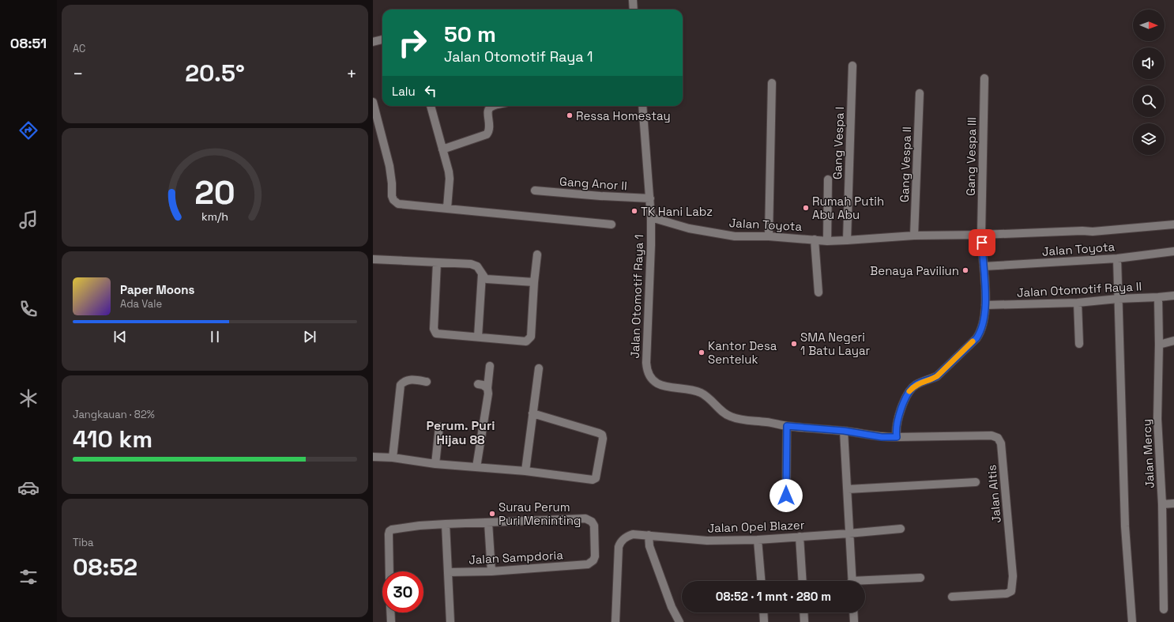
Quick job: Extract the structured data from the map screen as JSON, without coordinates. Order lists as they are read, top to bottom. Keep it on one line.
{"streets":{"street":["Gang Vespa I","Gang Vespa III","Gang Vespa II","Gang Anor II","Jalan Toyota","Jalan Otomotif Raya II","Jalan Otomotif Raya 1","Jalan Mercy","Jalan Altis","Jalan Opel Blazer","Jalan Sampdoria"]},"crossings":[["Gang Vespa I","Jalan Toyota"],["Gang Vespa III","Jalan Toyota"],["Gang Vespa II","Jalan Toyota"],["Gang Anor II","Jalan Otomotif Raya 1"],["Jalan Toyota","Jalan Otomotif Raya 1"],["Jalan Otomotif Raya II","Jalan Mercy"],["Jalan Otomotif Raya 1","Jalan Altis"]],"districts":["Perum. Puri Hijau 88"],"places":["Ressa Homestay","Rumah Putih Abu Abu","TK Hani Labz","Benaya Paviliun","SMA Negeri 1 Batu Layar","Kantor Desa Senteluk","Surau Perum Puri Meninting"],"north":"right","page":{"tabs":"08:51","tile":["AC",["Jangkauan · 82%","410 km"],["Tiba","08:52"]],"turn":["50 m","Jalan Otomotif Raya 1"],"heat":["−","20.5°","+"],"then":"Lalu","song":["Paper Moons","Ada Vale"],"limit":"30","trip":"08:52 · 1 mnt · 280 m","gauge":["20","km/h"]}}
